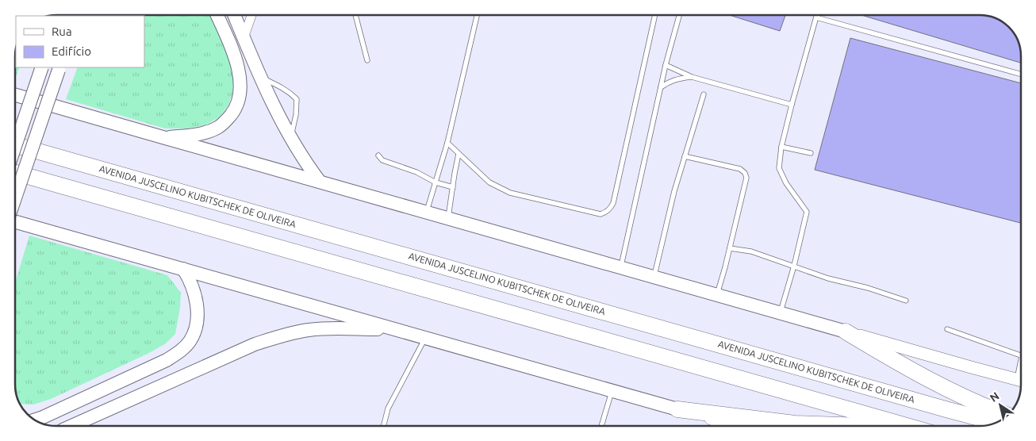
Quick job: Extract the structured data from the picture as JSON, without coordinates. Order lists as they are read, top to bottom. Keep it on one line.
{"streets":{"highway":["AVENIDA JUSCELINO KUBITSCHEK DE OLIVEIRA"]},"legend":["Rua","Edifício"],"north":"top left"}
